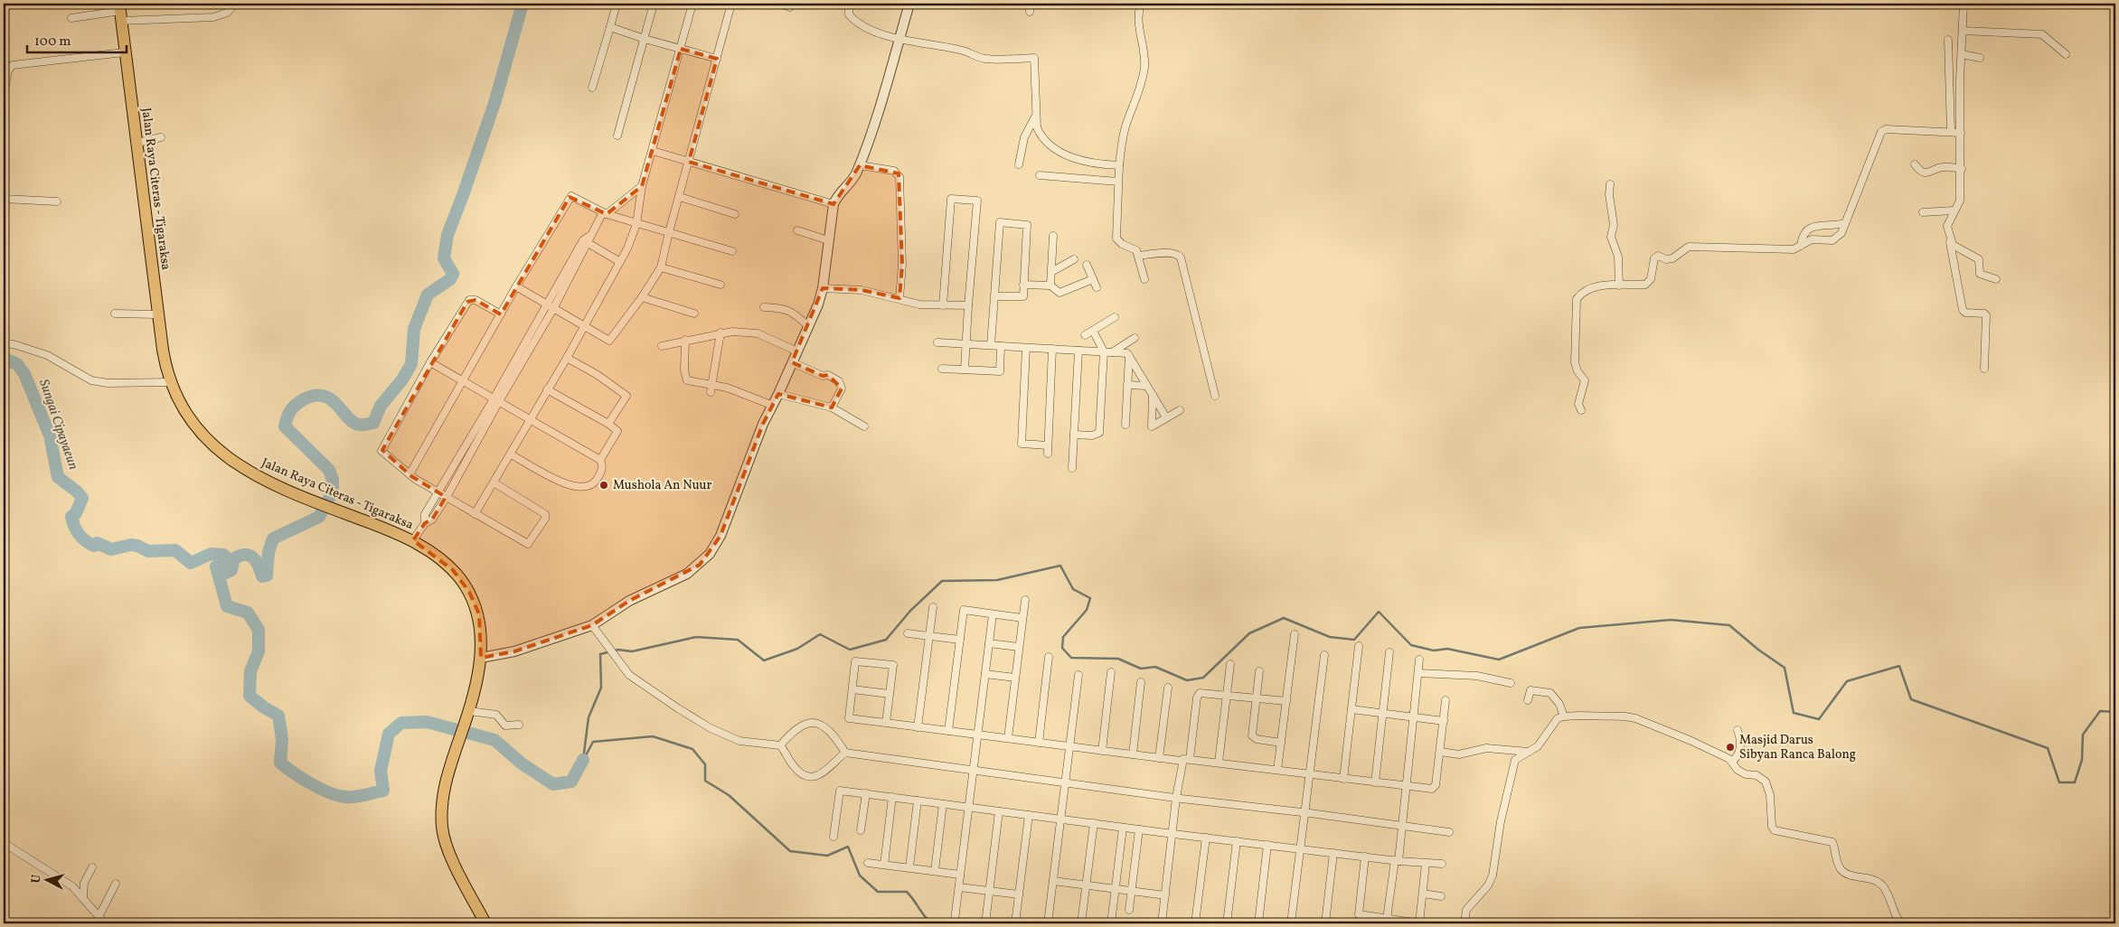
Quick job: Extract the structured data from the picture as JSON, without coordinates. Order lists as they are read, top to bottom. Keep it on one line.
{"streets":{"main road":["Jalan Raya Citeras - Tigaraksa"]},"water":["Sungai Cipayaeun"],"places":["Mushola An Nuur","Masjid Darus Sibyan Ranca Balong"],"scale_bar":"100 m","north":"left"}
